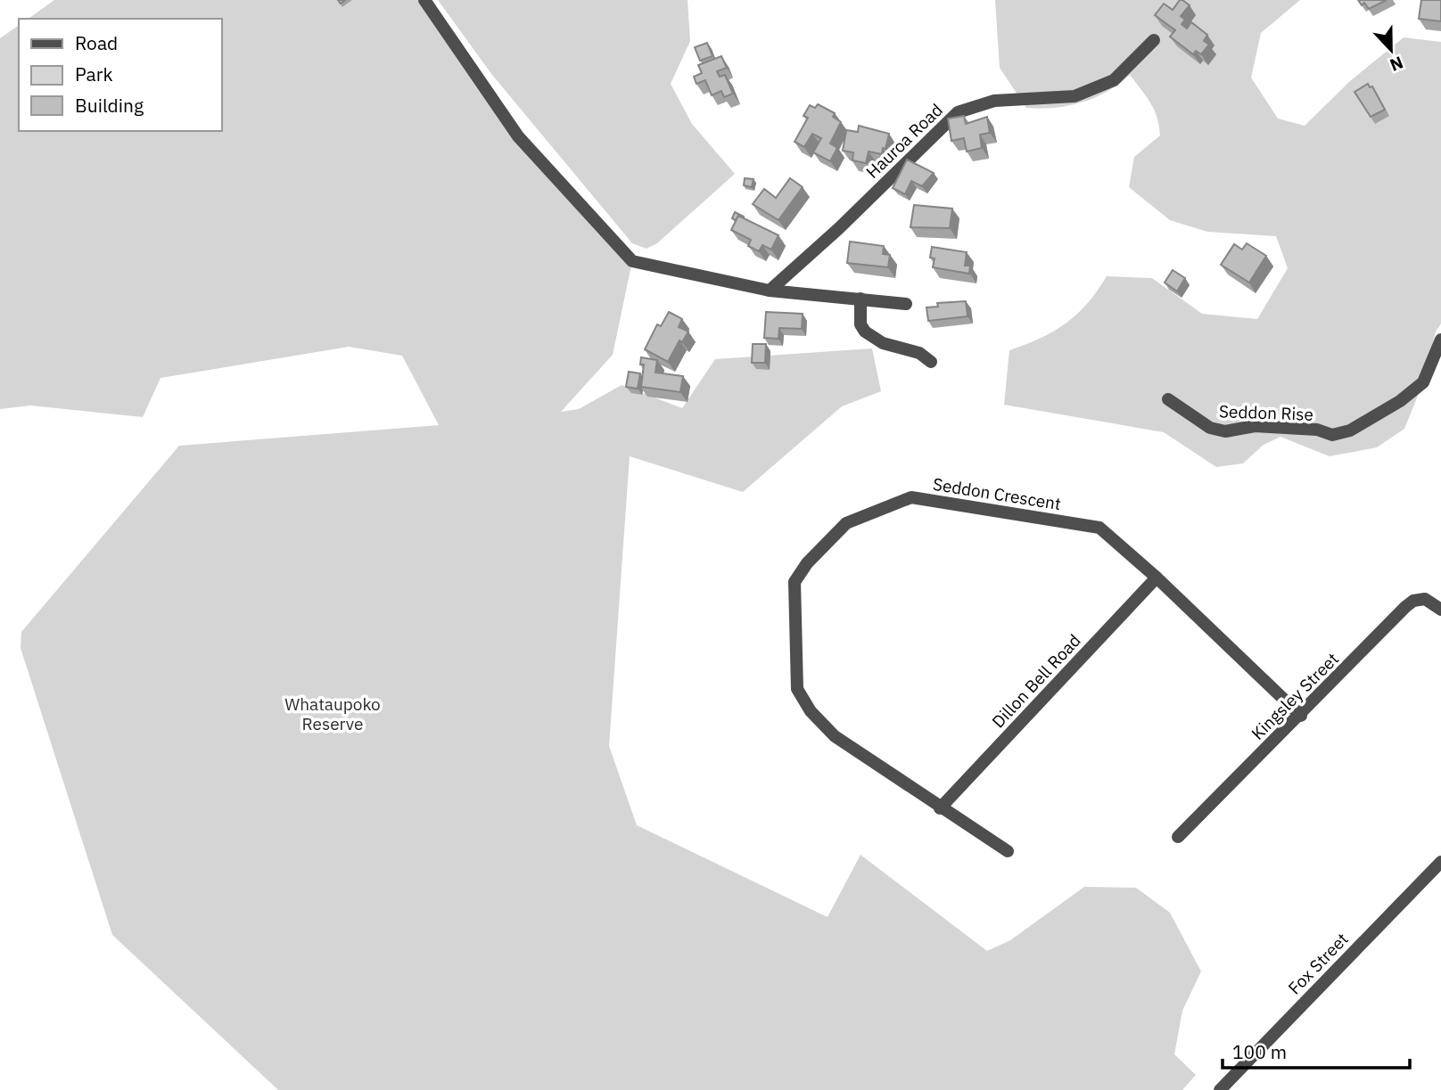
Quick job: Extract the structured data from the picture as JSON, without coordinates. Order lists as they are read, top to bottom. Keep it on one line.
{"streets":{"street":["Hauroa Road","Seddon Rise","Seddon Crescent","Dillon Bell Road","Kingsley Street","Fox Street"]},"crossings":[["Seddon Crescent","Dillon Bell Road"],["Seddon Crescent","Kingsley Street"]],"parks":["Whataupoko Reserve"],"legend":["Road","Park","Building"],"scale_bar":"100 m","north":"bottom"}
